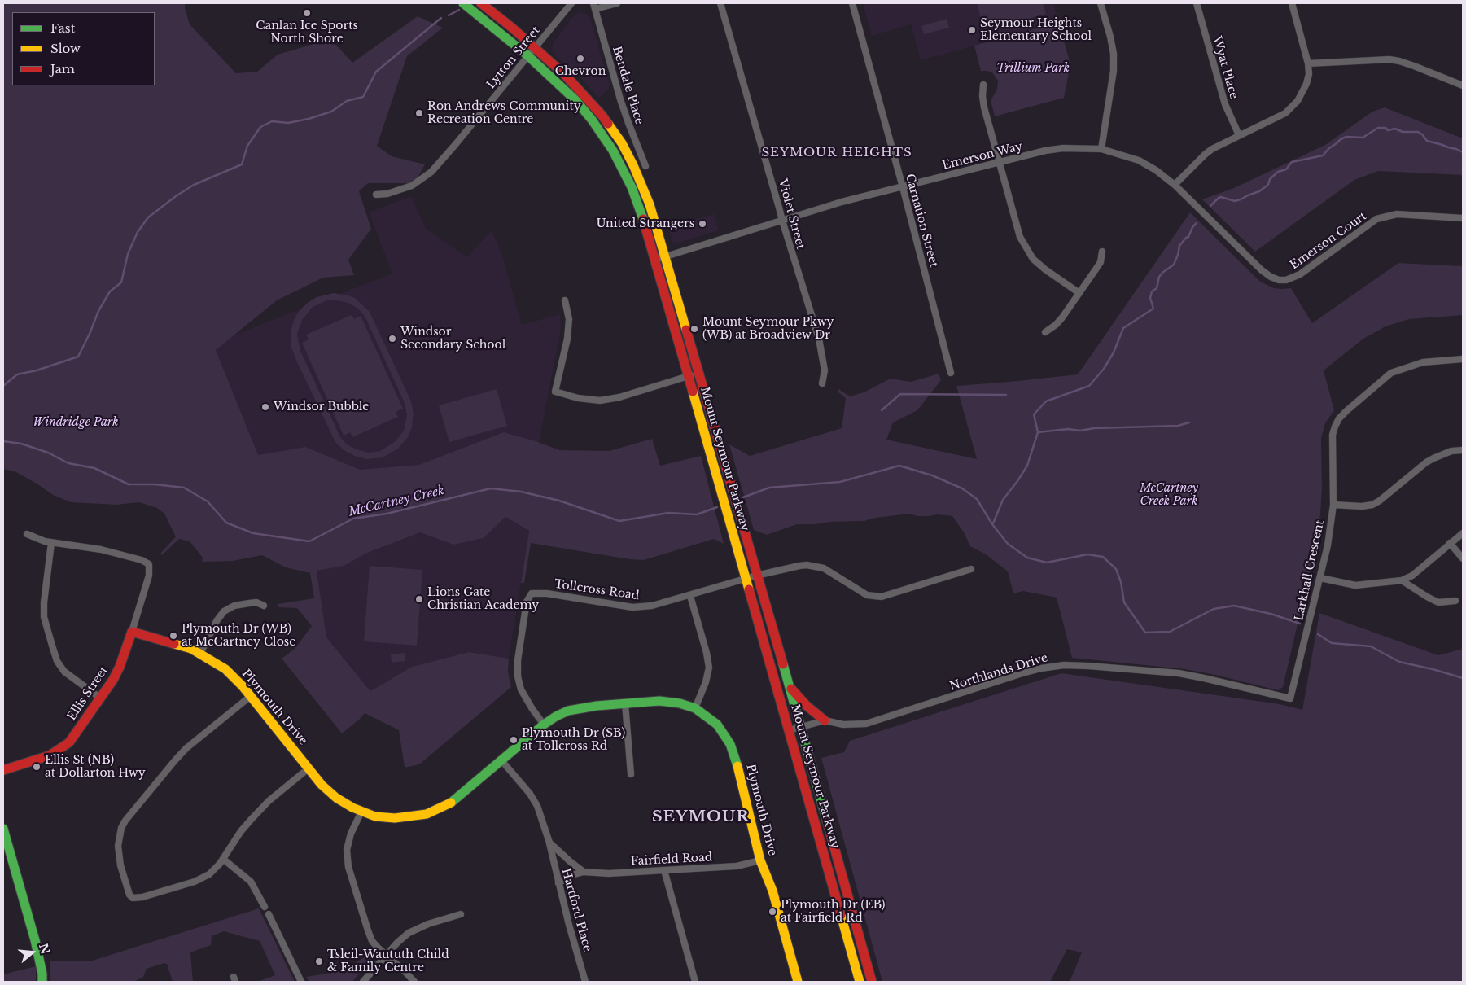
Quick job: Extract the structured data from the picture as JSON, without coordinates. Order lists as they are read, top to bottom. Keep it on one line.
{"streets":{"main road":["Mount Seymour Parkway","Ellis Street","Plymouth Drive"],"street":["Lytton Street","Wyat Place","Bendale Place","Emerson Way","Violet Street","Carnation Street","Emerson Court","Larkhall Crescent","Tollcross Road","Northlands Drive","Fairfield Road","Hartford Place"]},"crossings":[["Lytton Street","Mount Seymour Parkway"],["Emerson Way","Violet Street"],["Emerson Way","Carnation Street"],["Emerson Way","Emerson Court"],["Emerson Way","Mount Seymour Parkway"],["Mount Seymour Parkway","Tollcross Road"],["Mount Seymour Parkway","Northlands Drive"],["Larkhall Crescent","Northlands Drive"],["Tollcross Road","Plymouth Drive"],["Ellis Street","Plymouth Drive"],["Plymouth Drive","Fairfield Road"],["Fairfield Road","Hartford Place"]],"districts":["SEYMOUR HEIGHTS","SEYMOUR"],"water":["McCartney Creek"],"parks":["Trillium Park","Windridge Park","McCartney Creek Park"],"places":["Canlan Ice Sports North Shore","Seymour Heights Elementary School","Chevron","Ron Andrews Community Recreation Centre","United Strangers","Mount Seymour Pkwy (WB) at Broadview Dr","Windsor Secondary School","Windsor Bubble","Lions Gate Christian Academy","Plymouth Dr (WB) at McCartney Close","Plymouth Dr (SB) at Tollcross Rd","Ellis St (NB) at Dollarton Hwy","Plymouth Dr (EB) at Fairfield Rd","Tsleil-Waututh Child & Family Centre"],"legend":["Fast","Slow","Jam"],"north":"right"}
